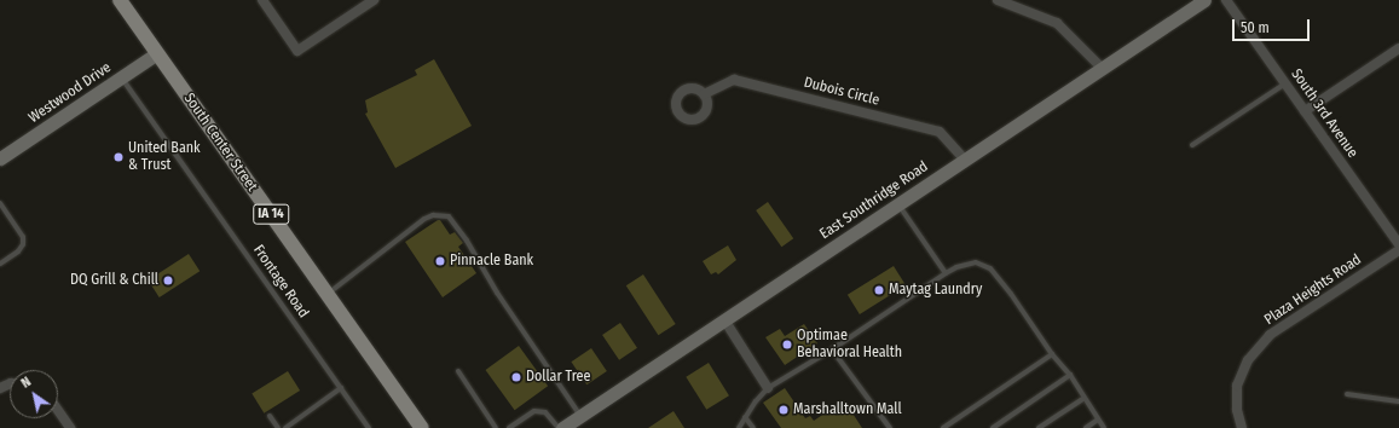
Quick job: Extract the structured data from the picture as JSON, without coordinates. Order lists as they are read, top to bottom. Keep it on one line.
{"streets":{"main road":["South Center Street","IA 14"],"street":["Dubois Circle","Westwood Drive","South 3rd Avenue","East Southridge Road","Plaza Heights Road"],"lane":["Frontage Road"]},"crossings":[["Dubois Circle","East Southridge Road"],["Westwood Drive","South Center Street"],["Westwood Drive","Frontage Road"]],"places":["United Bank & Trust","Pinnacle Bank","DQ Grill & Chill","Maytag Laundry","Optimae Behavioral Health","Dollar Tree","Marshalltown Mall"],"scale_bar":"50 m","north":"top left"}
